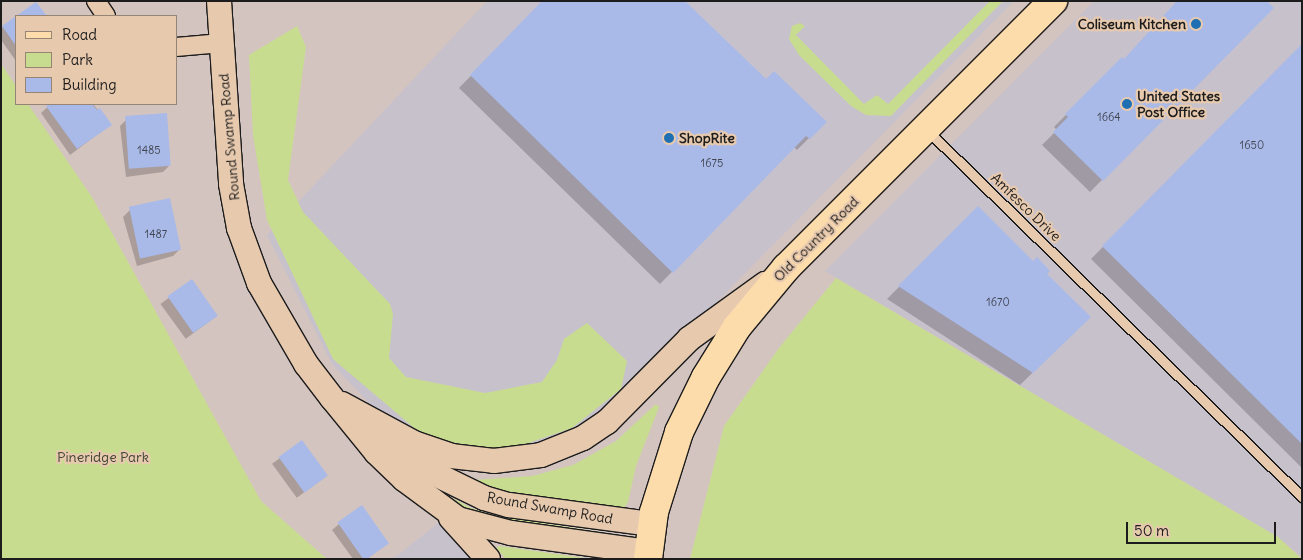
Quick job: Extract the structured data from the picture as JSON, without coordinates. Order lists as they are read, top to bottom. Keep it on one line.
{"streets":{"main road":["Round Swamp Road","Old Country Road"],"lane":["Amfesco Drive"]},"crossings":[["Round Swamp Road","Old Country Road"],["Amfesco Drive","Old Country Road"]],"parks":["Pineridge Park"],"places":["Coliseum Kitchen","United States Post Office","ShopRite"],"house_numbers":["1664","1650","1485","1675","1487","1670"],"legend":["Road","Park","Building"],"scale_bar":"50 m"}
